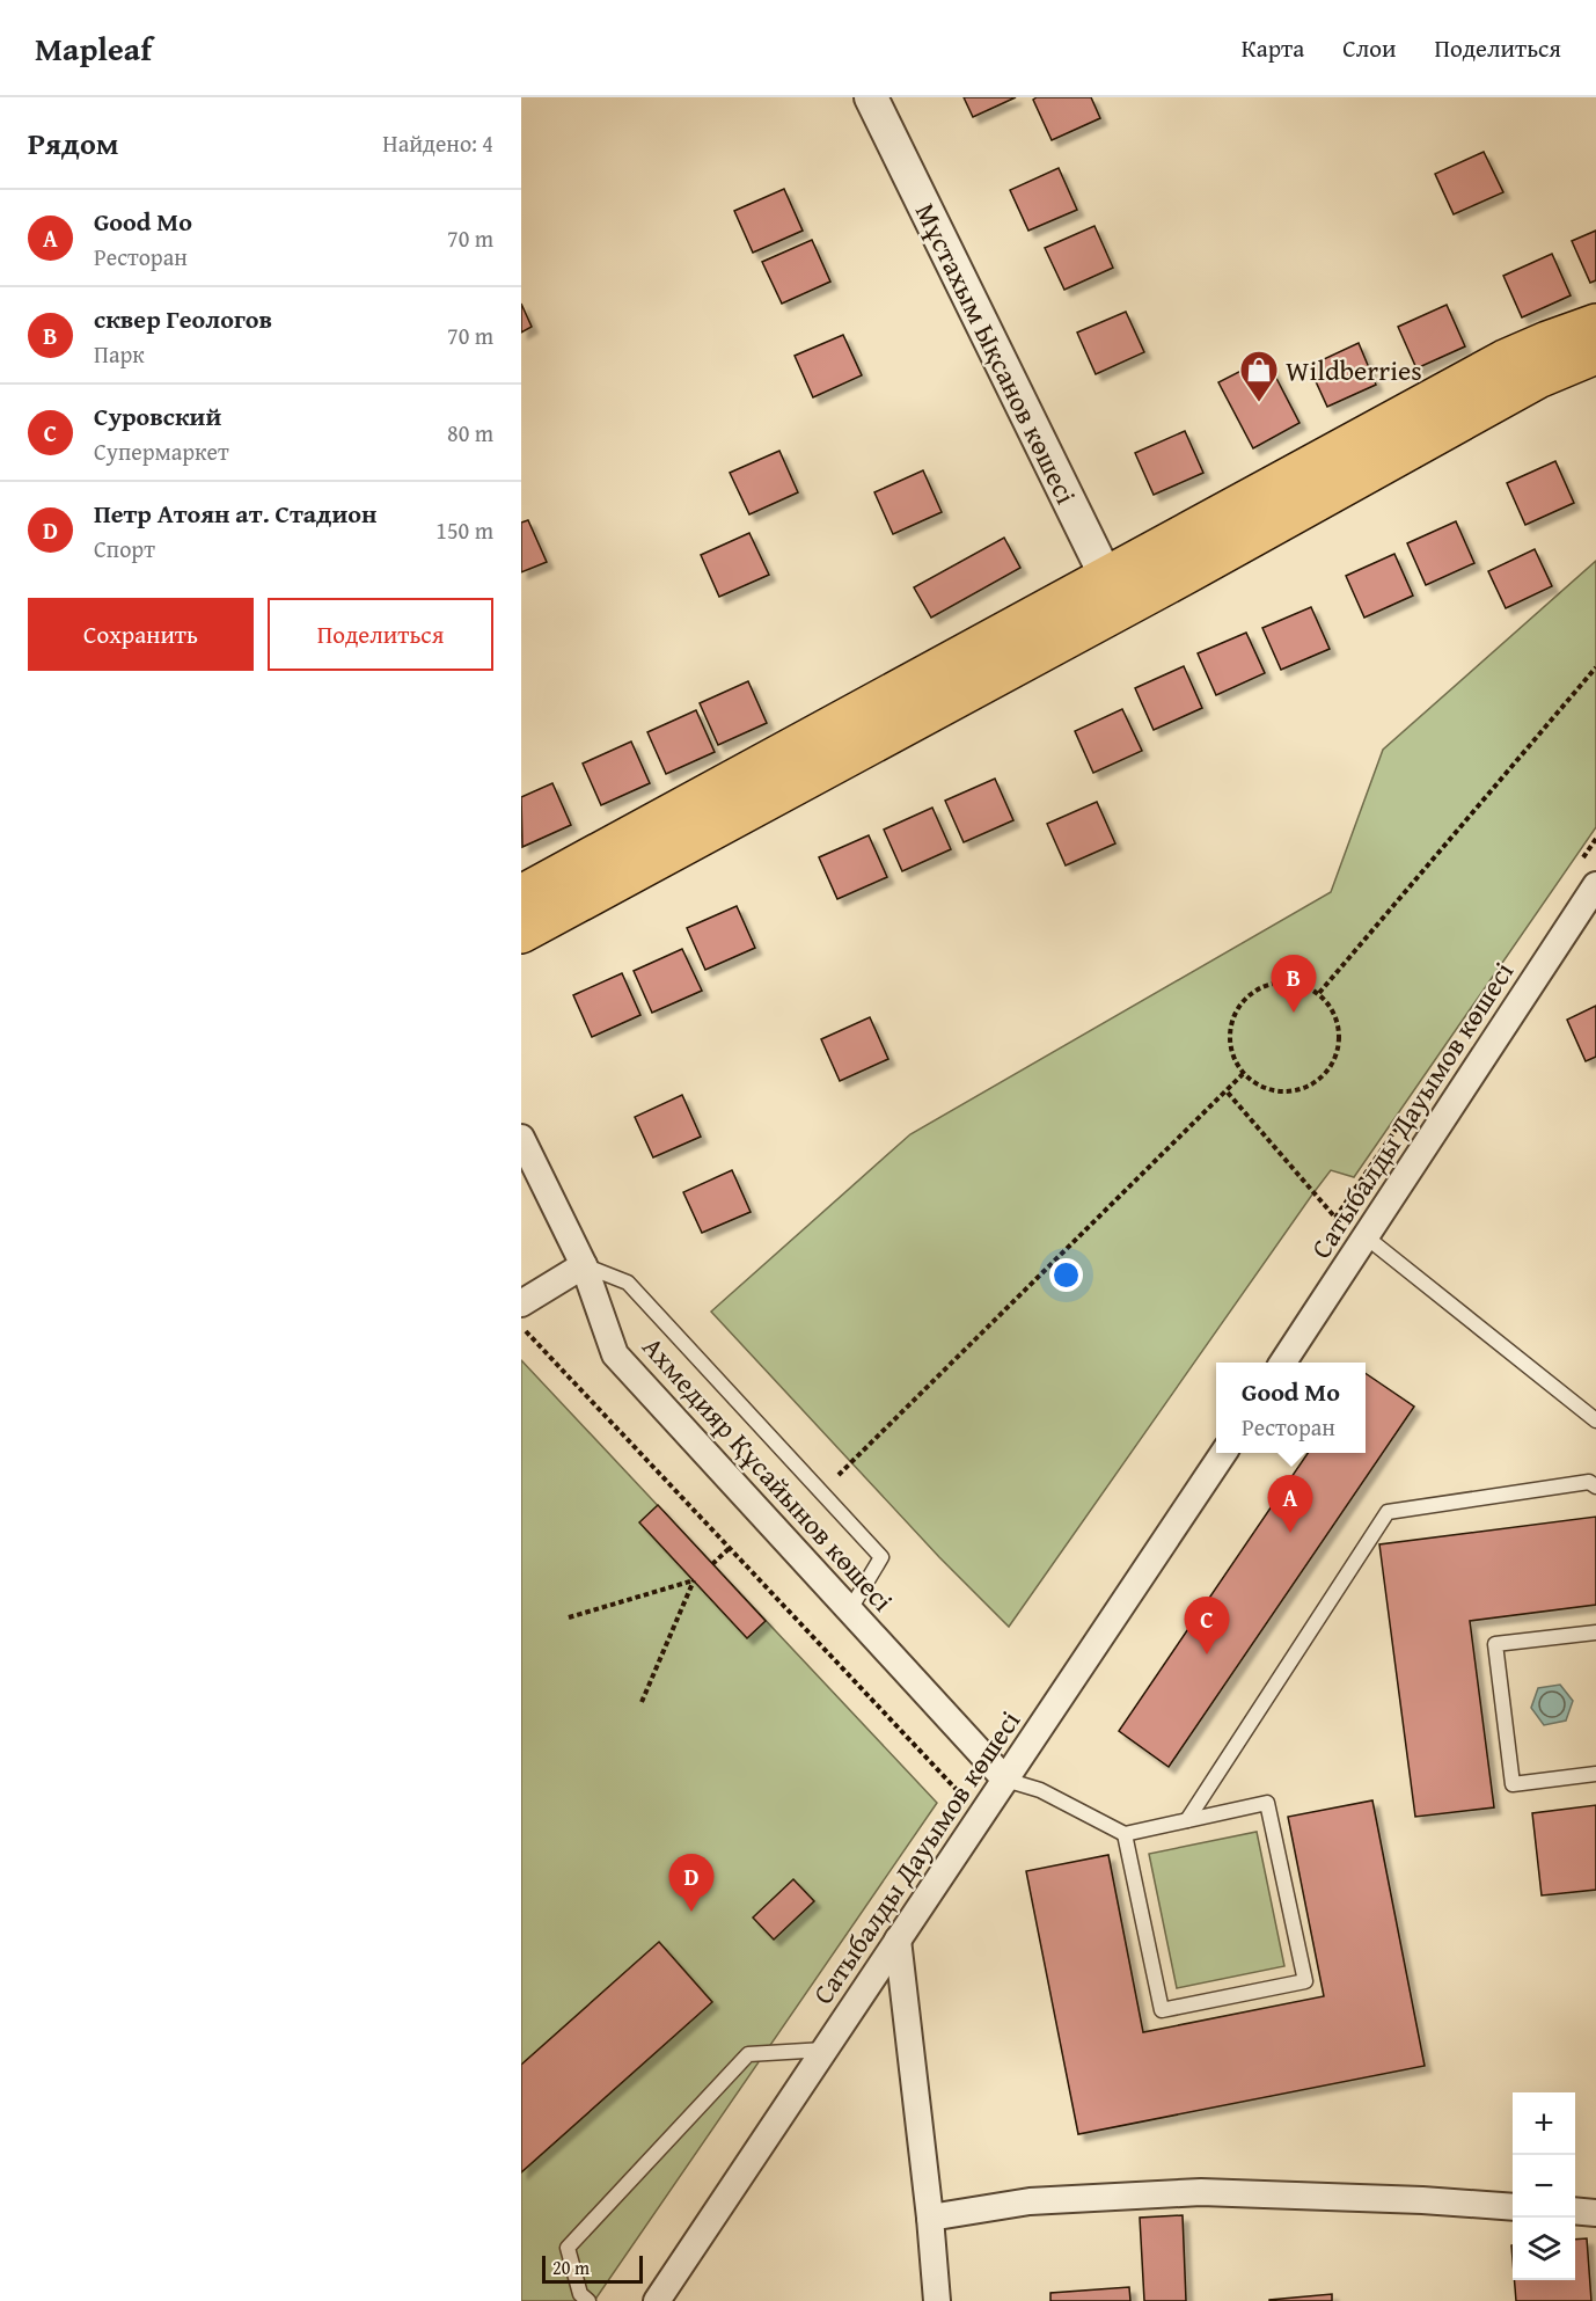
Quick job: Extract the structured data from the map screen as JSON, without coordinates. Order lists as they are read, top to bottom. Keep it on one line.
{"streets":{"street":["Мұстахым Ықсанов көшесі","Сатыбалды Дауымов көшесі","Ахмедияр Құсайынов көшесі"]},"crossings":[["Сатыбалды Дауымов көшесі","Ахмедияр Құсайынов көшесі"]],"places":{"shop":["Wildberries"]},"scale_bar":"20 m","page":{"header":"Mapleaf","nav":["Карта","Слои","Поделиться"],"heading":["Рядом","Найдено: 4"],"list":[{"mark":"A","name":"Good Mo","note":"Ресторан","value":"70 m"},{"mark":"B","name":"сквер Геологов","note":"Парк","value":"70 m"},{"mark":"C","name":"Суровский","note":"Супермаркет","value":"80 m"},{"mark":"D","name":"Петр Атоян ат. Стадион","note":"Спорт","value":"150 m"}],"buttons":["Сохранить","Поделиться"],"pins":["B","A","C","D"],"popup":["Good Mo","Ресторан"],"map_buttons":["+","−"],"scale":"20 m"}}
